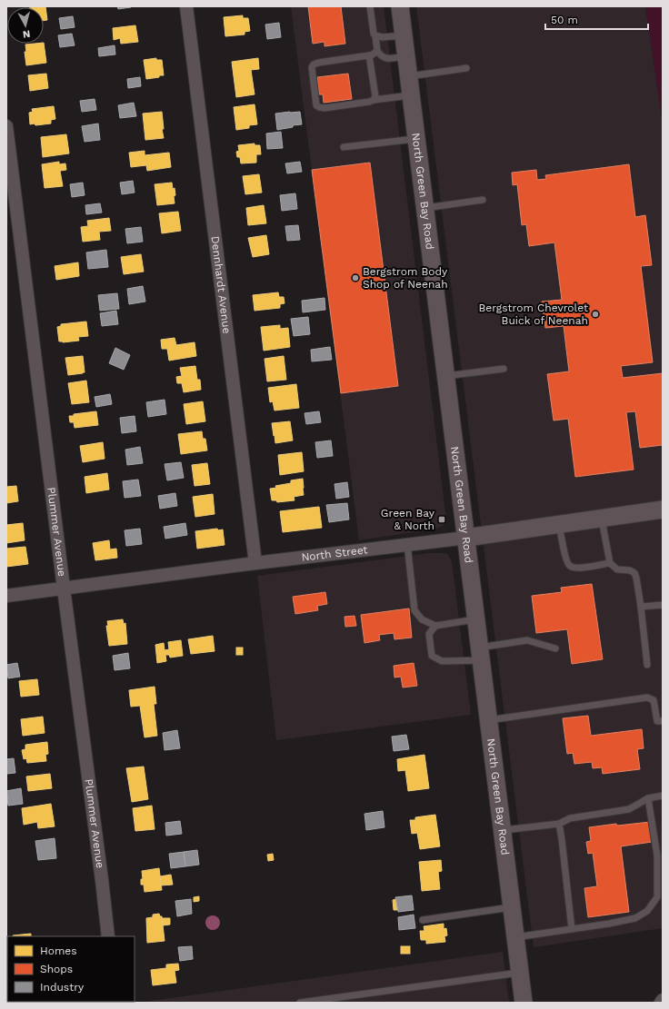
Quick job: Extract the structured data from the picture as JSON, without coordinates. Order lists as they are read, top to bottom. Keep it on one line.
{"streets":{"main road":["North Green Bay Road","North Street"],"street":["Dennhardt Avenue","Plummer Avenue"]},"crossings":[["North Green Bay Road","North Street"],["Dennhardt Avenue","North Street"],["Plummer Avenue","North Street"]],"places":{"other":["Bergstrom Body Shop of Neenah","Bergstrom Chevrolet Buick of Neenah"],"transit":["Green Bay & North"]},"legend":["Homes","Shops","Industry"],"scale_bar":"50 m","north":"bottom"}
